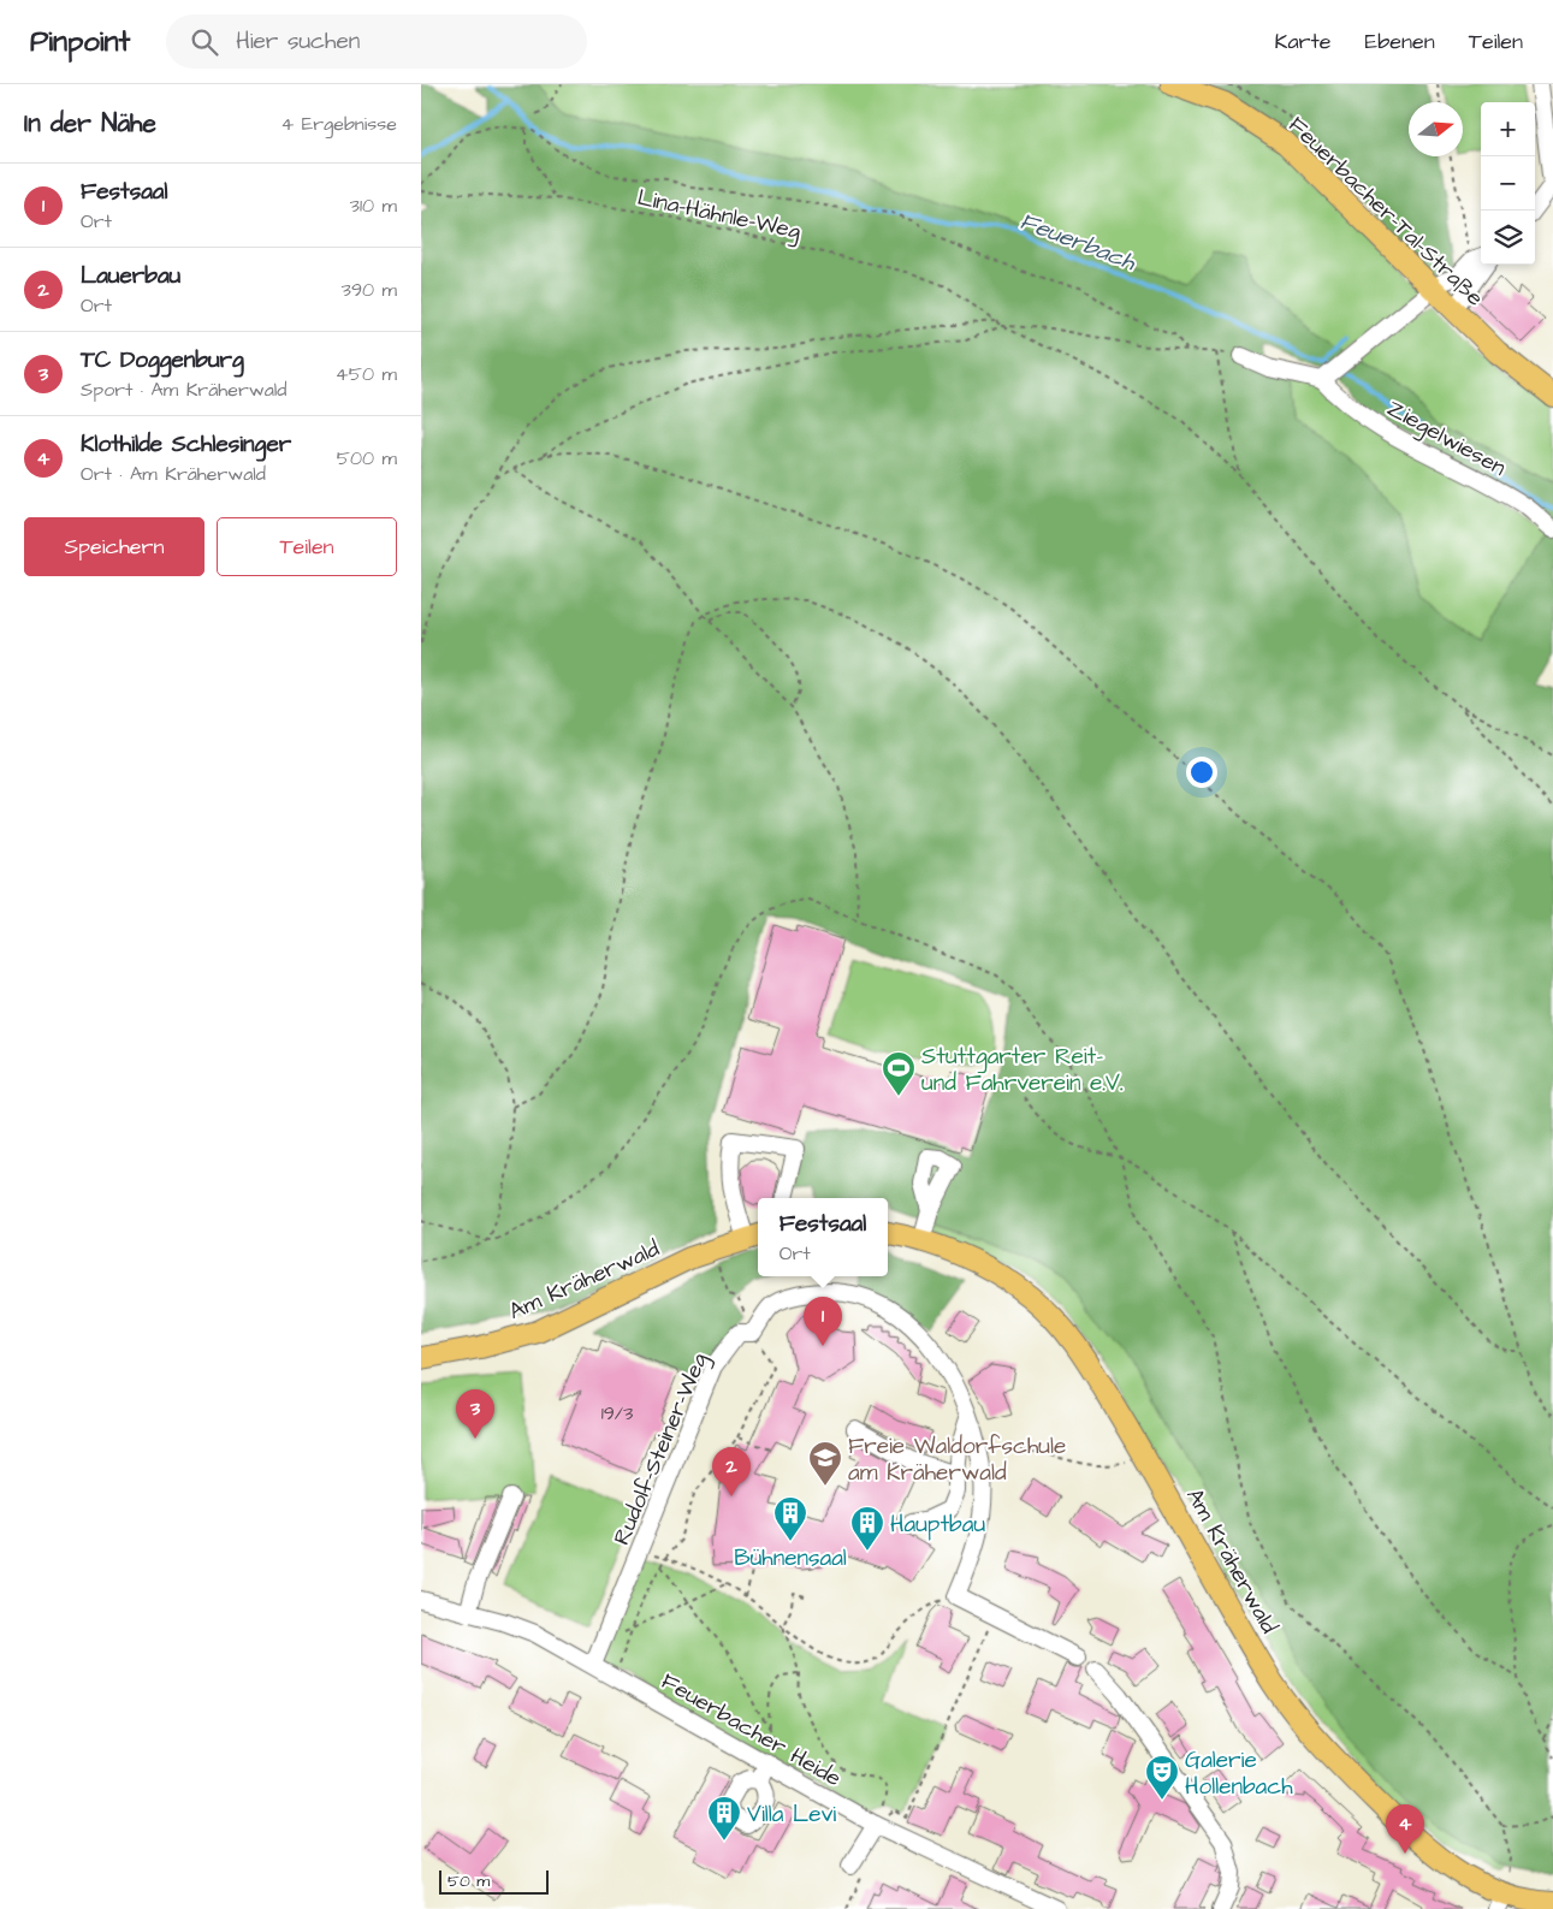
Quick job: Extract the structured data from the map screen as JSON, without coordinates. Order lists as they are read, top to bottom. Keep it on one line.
{"streets":{"main road":["Feuerbacher-Tal-Straße","Am Kräherwald"],"street":["Ziegelwiesen","Rudolf-Steiner-Weg","Feuerbacher Heide"],"path":["Lina-Hähnle-Weg"]},"crossings":[["Rudolf-Steiner-Weg","Feuerbacher Heide"]],"water":["Feuerbach"],"places":{"sports":["Stuttgarter Reit- und Fahrverein e.V."],"school or university":["Freie Waldorfschule am Kräherwald"],"building":["Bühnensaal","Hauptbau","Villa Levi"],"theatre":["Galerie Hollenbach"]},"house_numbers":["19/3"],"scale_bar":"50 m","north":"right","page":{"header":"Pinpoint","search":"Hier suchen","nav":["Karte","Ebenen","Teilen"],"heading":["In der Nähe","4 Ergebnisse"],"map_buttons":["+","−"],"list":[{"mark":"1","name":"Festsaal","note":"Ort","value":"310 m"},{"mark":"2","name":"Lauerbau","note":"Ort","value":"390 m"},{"mark":"3","name":"TC Doggenburg","note":"Sport · Am Kräherwald","value":"450 m"},{"mark":"4","name":"Klothilde Schlesinger","note":"Ort · Am Kräherwald","value":"500 m"}],"buttons":["Speichern","Teilen"],"popup":["Festsaal","Ort"],"pins":["1","3","2","4"],"scale":"50 m"}}
